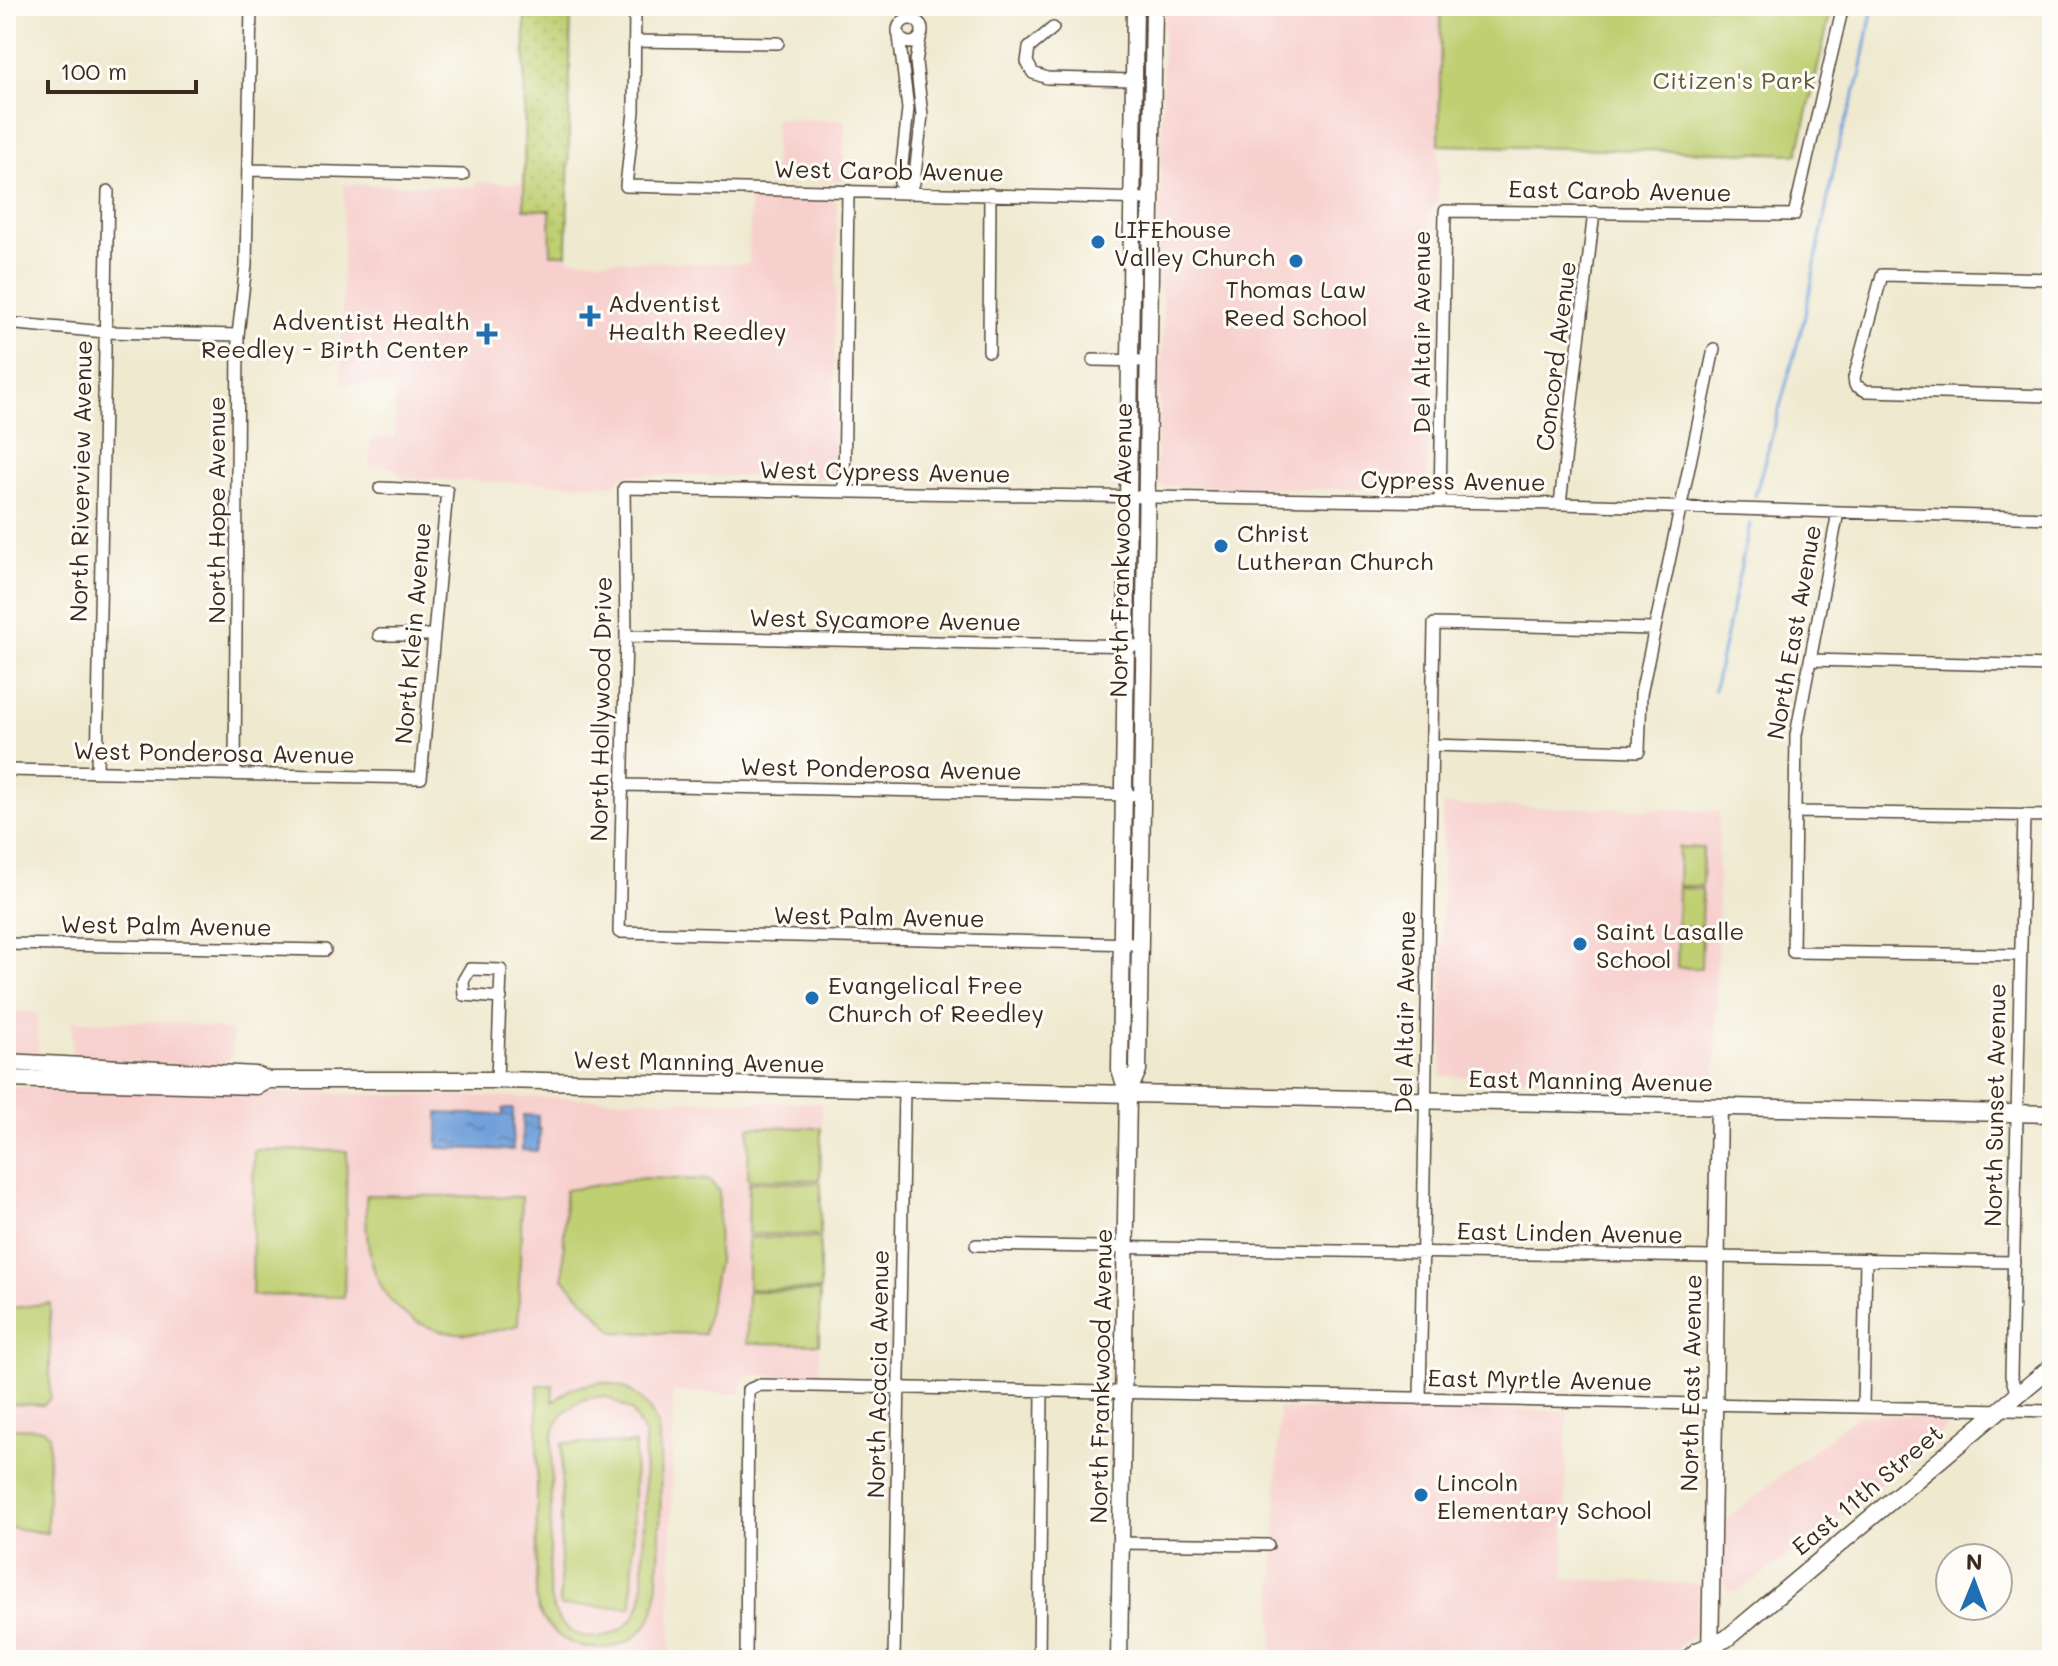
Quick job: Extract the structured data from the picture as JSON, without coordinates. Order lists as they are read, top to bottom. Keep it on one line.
{"streets":{"main road":["North Frankwood Avenue","North East Avenue","West Manning Avenue","East Manning Avenue","East 11th Street"],"street":["West Carob Avenue","East Carob Avenue","Del Altair Avenue","Concord Avenue","West Cypress Avenue","Cypress Avenue","North Riverview Avenue","North Hope Avenue","West Sycamore Avenue","North Klein Avenue","North Hollywood Drive","West Ponderosa Avenue","West Palm Avenue","North Sunset Avenue","East Linden Avenue","North Acacia Avenue","East Myrtle Avenue"]},"crossings":[["West Carob Avenue","North Frankwood Avenue"],["East Carob Avenue","Del Altair Avenue"],["East Carob Avenue","Concord Avenue"],["Del Altair Avenue","Cypress Avenue"],["Del Altair Avenue","East Manning Avenue"],["Del Altair Avenue","East Linden Avenue"],["Del Altair Avenue","East Myrtle Avenue"],["Concord Avenue","Cypress Avenue"],["West Cypress Avenue","Cypress Avenue"],["West Cypress Avenue","North Frankwood Avenue"],["West Cypress Avenue","North Hollywood Drive"],["Cypress Avenue","North Frankwood Avenue"],["Cypress Avenue","North East Avenue"],["North Riverview Avenue","West Ponderosa Avenue"],["North Hope Avenue","West Ponderosa Avenue"],["North Frankwood Avenue","West Sycamore Avenue"],["North Frankwood Avenue","West Ponderosa Avenue"],["North Frankwood Avenue","West Palm Avenue"],["North Frankwood Avenue","West Manning Avenue"],["North Frankwood Avenue","East Manning Avenue"],["North Frankwood Avenue","East Linden Avenue"],["North Frankwood Avenue","East Myrtle Avenue"],["West Sycamore Avenue","North Hollywood Drive"],["North East Avenue","East Manning Avenue"],["North East Avenue","North Sunset Avenue"],["North East Avenue","East Linden Avenue"],["North East Avenue","East Myrtle Avenue"],["North East Avenue","East 11th Street"],["North Klein Avenue","West Ponderosa Avenue"],["North Hollywood Drive","West Ponderosa Avenue"],["North Hollywood Drive","West Palm Avenue"],["West Manning Avenue","East Manning Avenue"],["West Manning Avenue","North Acacia Avenue"],["East Manning Avenue","North Sunset Avenue"],["North Sunset Avenue","East Linden Avenue"],["North Sunset Avenue","East 11th Street"],["North Acacia Avenue","East Myrtle Avenue"],["East Myrtle Avenue","East 11th Street"]],"parks":["Citizen's Park"],"places":{"other":["LIFEhouse Valley Church","Thomas Law Reed School","Christ Lutheran Church","Saint Lasalle School","Evangelical Free Church of Reedley","Lincoln Elementary School"],"health":["Adventist Health Reedley","Adventist Health Reedley - Birth Center"]},"scale_bar":"100 m","north":"top"}
